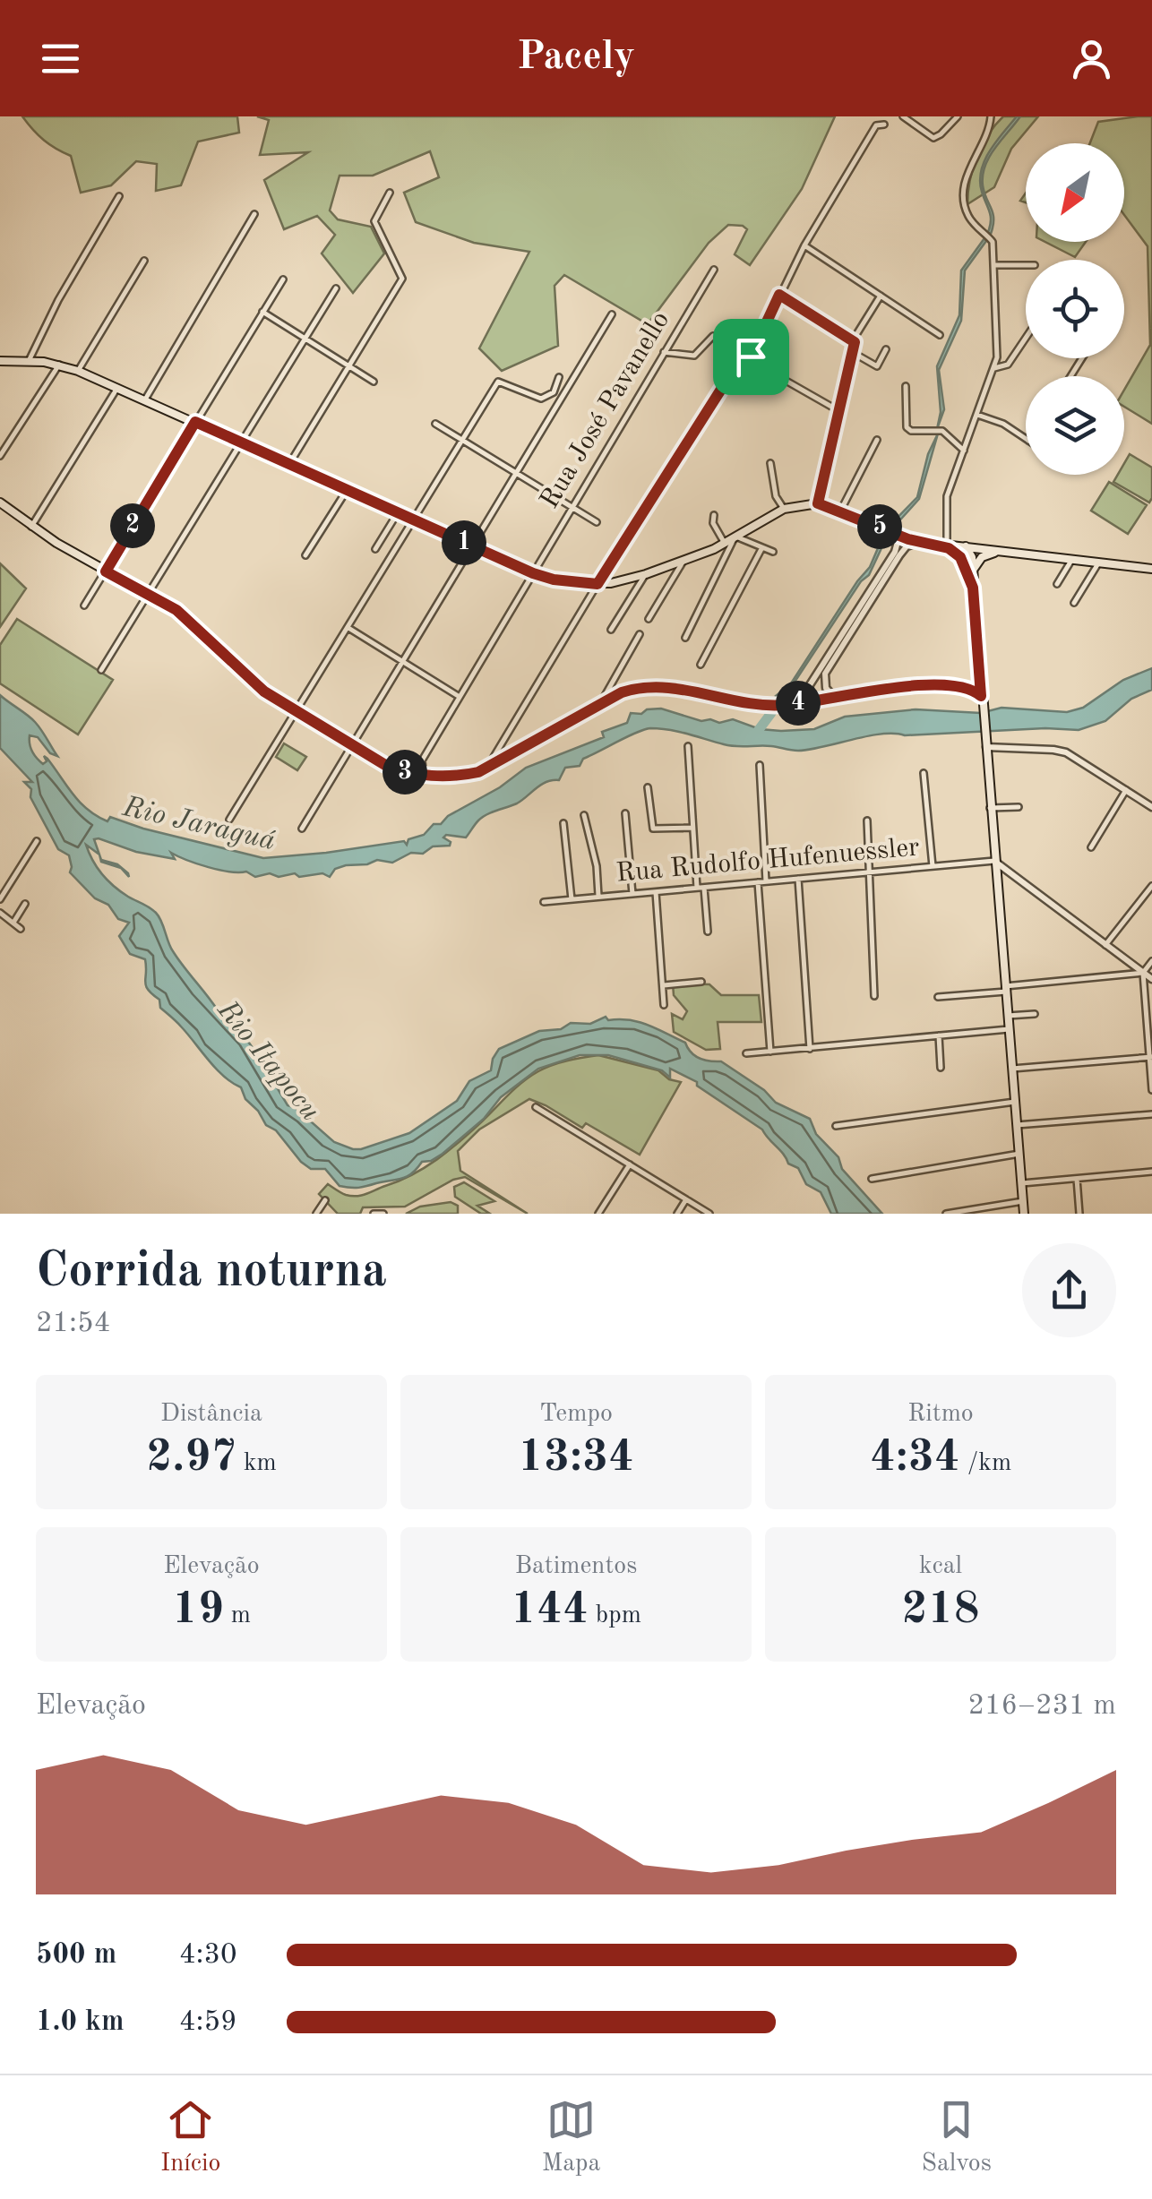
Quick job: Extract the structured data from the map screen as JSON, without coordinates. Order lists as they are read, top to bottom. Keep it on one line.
{"streets":{"street":["Rua José Pavanello","Rua Rudolfo Hufenuessler"]},"water":["Rio Jaraguá","Rio Itapocu"],"north":"bottom left","page":{"header":"Pacely","pins":["2","5","1","4","3"],"heading":["Corrida noturna","21:54"],"stats":[["Distância","2.97 km"],["Tempo","13:34"],["Ritmo","4:34 /km"],["Elevação","19 m"],["Batimentos","144 bpm"],["kcal","218"]],"chart":["Elevação","216–231 m"],"list":[{"name":"500 m","note":"4:30"},{"name":"1.0 km","note":"4:59"}],"tabs":["Início","Mapa","Salvos"]}}
